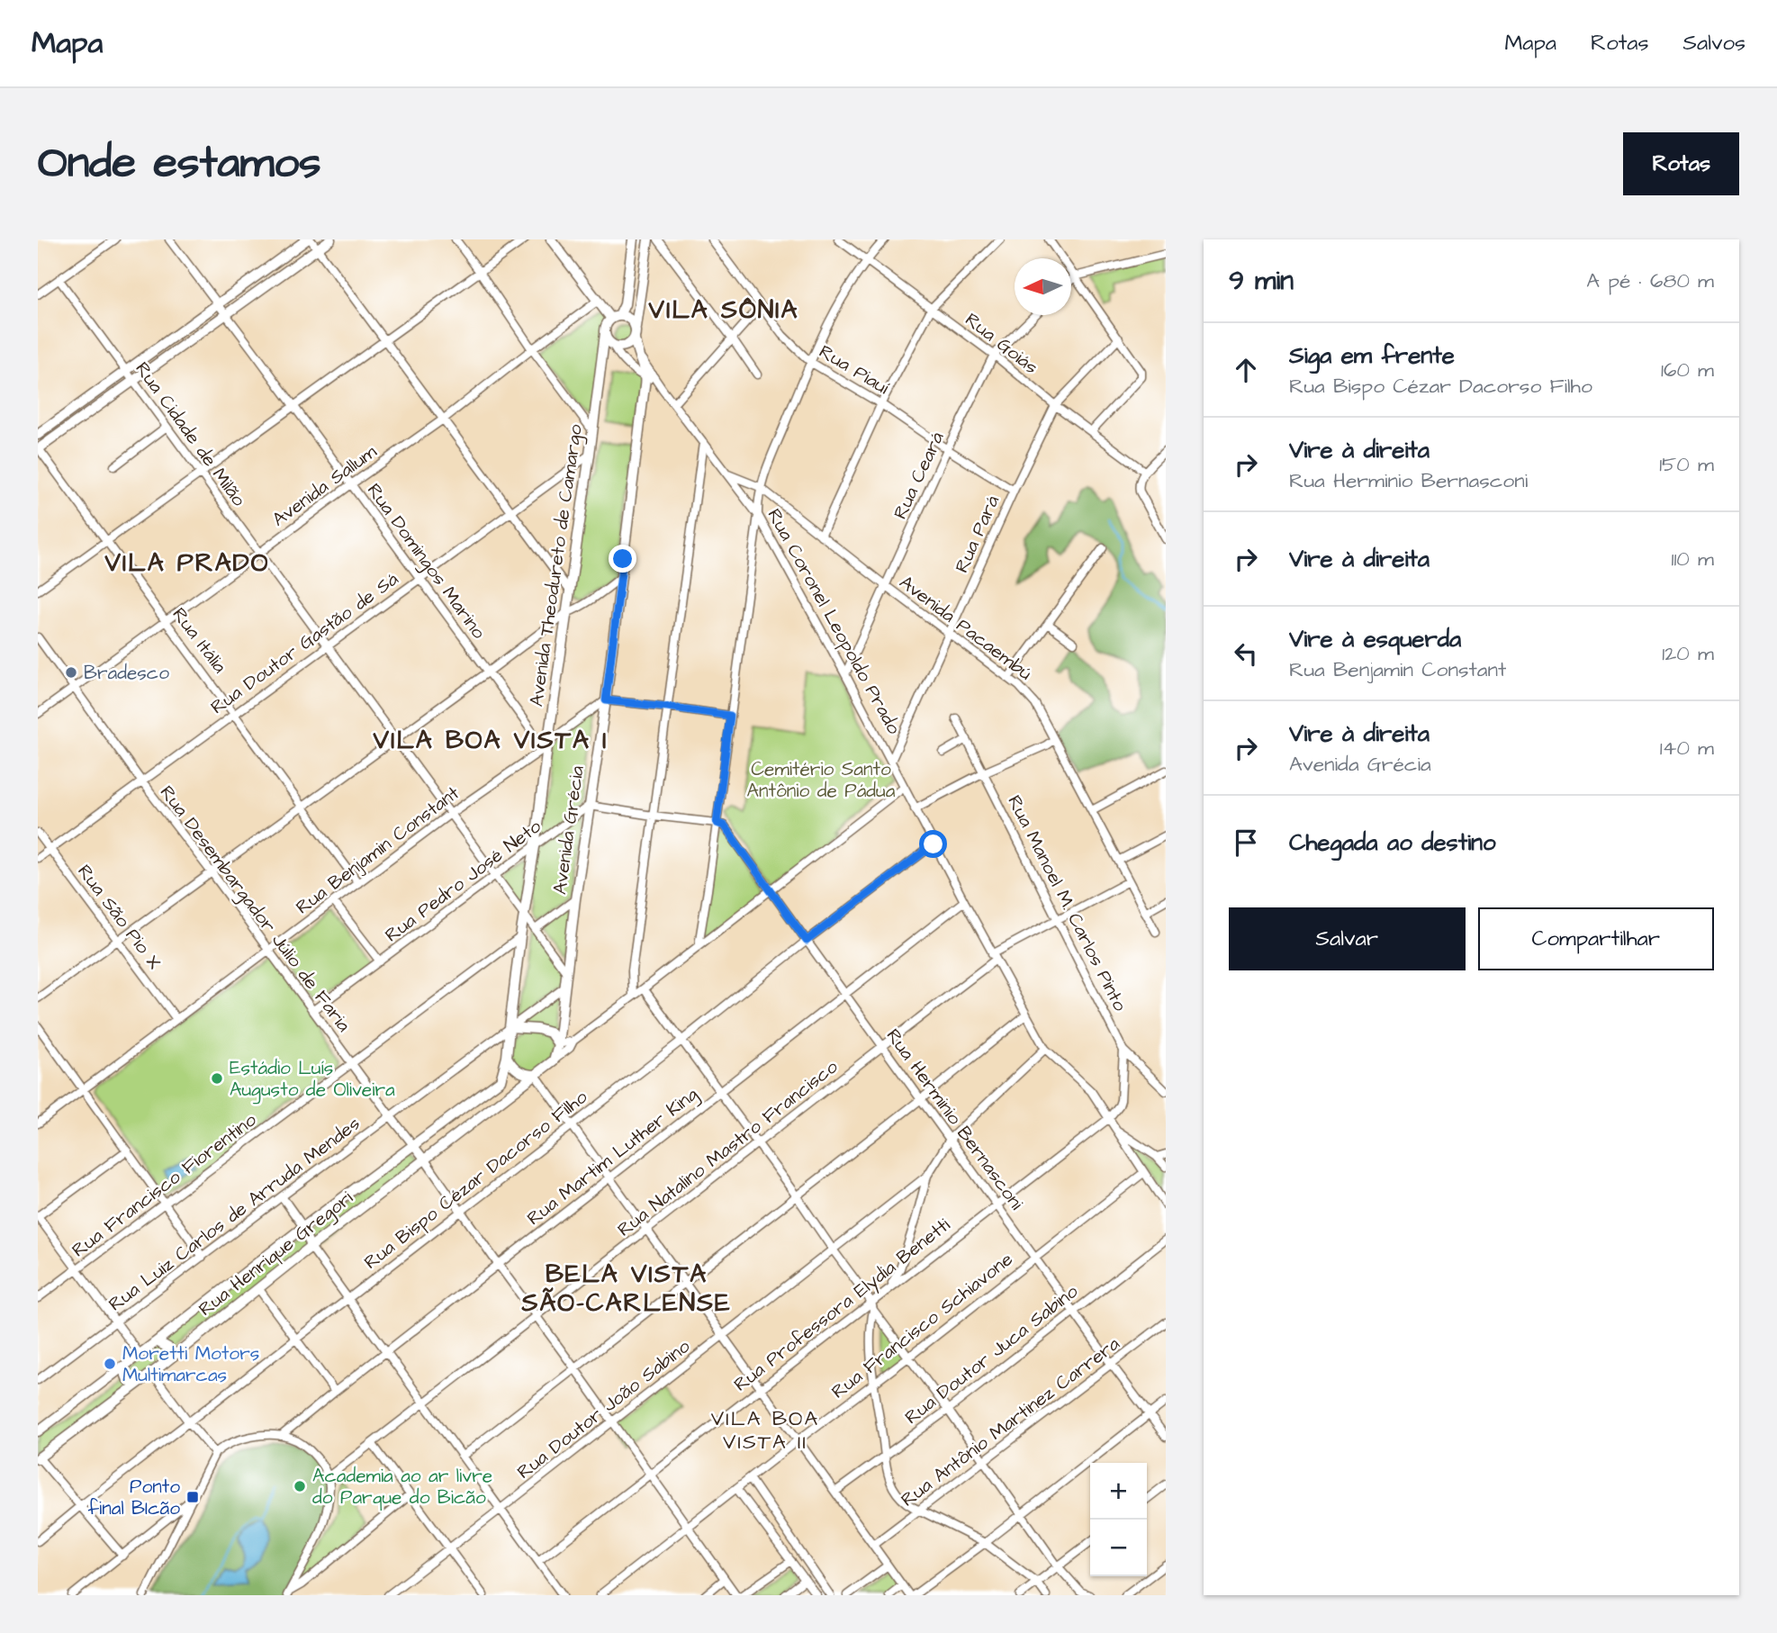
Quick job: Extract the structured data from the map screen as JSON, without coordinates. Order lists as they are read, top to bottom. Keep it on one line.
{"streets":{"main road":["Avenida Theodureto de Camargo","Rua Coronel Leopoldo Prado","Avenida Grécia","Rua Henrique Gregori"],"street":["Rua Goiás","Rua Piauí","Rua Cidade de Milão","Rua Ceará","Avenida Sallum","Rua Pará","Rua Domingos Marino","Avenida Pacaembú","Rua Itália","Rua Doutor Gastão de Sá","Rua Benjamin Constant","Rua Pedro José Neto","Rua Manoel M. Carlos Pinto","Rua Desembargador Júlio de Faria","Rua São Pio X","Rua Herminio Bernasconi","Rua Natalino Mastro Francisco","Rua Martim Luther King","Rua Bispo Cézar Dacorso Filho","Rua Francisco Fiorentino","Rua Luiz Carlos de Arruda Mendes","Rua Professora Elydia Benetti","Rua Francisco Schiavone","Rua Doutor Juca Sabino","Rua Doutor João Sabino","Rua Antônio Martinez Carrera"]},"crossings":[["Rua Goiás","Rua Ceará"],["Rua Goiás","Rua Pará"],["Rua Piauí","Rua Ceará"],["Rua Piauí","Rua Pará"],["Rua Cidade de Milão","Avenida Sallum"],["Rua Cidade de Milão","Avenida Theodureto de Camargo"],["Rua Cidade de Milão","Rua Doutor Gastão de Sá"],["Rua Cidade de Milão","Avenida Grécia"],["Rua Cidade de Milão","Rua Benjamin Constant"],["Rua Cidade de Milão","Rua Pedro José Neto"],["Rua Ceará","Rua Coronel Leopoldo Prado"],["Rua Ceará","Avenida Pacaembú"],["Avenida Sallum","Rua Domingos Marino"],["Avenida Sallum","Rua Itália"],["Avenida Sallum","Rua Desembargador Júlio de Faria"],["Rua Pará","Rua Coronel Leopoldo Prado"],["Rua Pará","Avenida Pacaembú"],["Rua Domingos Marino","Avenida Theodureto de Camargo"],["Rua Domingos Marino","Rua Doutor Gastão de Sá"],["Rua Domingos Marino","Rua Benjamin Constant"],["Avenida Theodureto de Camargo","Rua Coronel Leopoldo Prado"],["Avenida Theodureto de Camargo","Rua Doutor Gastão de Sá"],["Avenida Theodureto de Camargo","Avenida Grécia"],["Avenida Theodureto de Camargo","Rua Benjamin Constant"],["Avenida Theodureto de Camargo","Rua Pedro José Neto"],["Avenida Theodureto de Camargo","Rua Francisco Fiorentino"],["Avenida Theodureto de Camargo","Rua Luiz Carlos de Arruda Mendes"],["Avenida Theodureto de Camargo","Rua Henrique Gregori"],["Rua Coronel Leopoldo Prado","Avenida Pacaembú"],["Rua Coronel Leopoldo Prado","Avenida Grécia"],["Rua Coronel Leopoldo Prado","Rua Natalino Mastro Francisco"],["Rua Coronel Leopoldo Prado","Rua Martim Luther King"],["Rua Coronel Leopoldo Prado","Rua Bispo Cézar Dacorso Filho"],["Rua Coronel Leopoldo Prado","Rua Professora Elydia Benetti"],["Rua Coronel Leopoldo Prado","Rua Francisco Schiavone"],["Avenida Pacaembú","Rua Natalino Mastro Francisco"],["Rua Itália","Rua Doutor Gastão de Sá"],["Rua Itália","Rua Benjamin Constant"],["Rua Doutor Gastão de Sá","Rua Desembargador Júlio de Faria"],["Rua Doutor Gastão de Sá","Rua São Pio X"],["Avenida Grécia","Rua Benjamin Constant"],["Avenida Grécia","Rua Pedro José Neto"],["Avenida Grécia","Rua Luiz Carlos de Arruda Mendes"],["Avenida Grécia","Rua Henrique Gregori"],["Rua Benjamin Constant","Rua Desembargador Júlio de Faria"],["Rua Benjamin Constant","Rua São Pio X"],["Rua Pedro José Neto","Rua Desembargador Júlio de Faria"],["Rua Manoel M. Carlos Pinto","Rua Natalino Mastro Francisco"],["Rua Manoel M. Carlos Pinto","Rua Professora Elydia Benetti"],["Rua Desembargador Júlio de Faria","Rua Natalino Mastro Francisco"],["Rua Desembargador Júlio de Faria","Rua Martim Luther King"],["Rua Desembargador Júlio de Faria","Rua Bispo Cézar Dacorso Filho"],["Rua Desembargador Júlio de Faria","Rua Francisco Fiorentino"],["Rua Desembargador Júlio de Faria","Rua Luiz Carlos de Arruda Mendes"],["Rua Desembargador Júlio de Faria","Rua Henrique Gregori"],["Rua Desembargador Júlio de Faria","Rua Professora Elydia Benetti"],["Rua Desembargador Júlio de Faria","Rua Francisco Schiavone"],["Rua Desembargador Júlio de Faria","Rua Doutor João Sabino"],["Rua Herminio Bernasconi","Rua Natalino Mastro Francisco"],["Rua Herminio Bernasconi","Rua Martim Luther King"],["Rua Herminio Bernasconi","Rua Bispo Cézar Dacorso Filho"],["Rua Herminio Bernasconi","Rua Professora Elydia Benetti"],["Rua Herminio Bernasconi","Rua Francisco Schiavone"],["Rua Herminio Bernasconi","Rua Doutor Juca Sabino"],["Rua Herminio Bernasconi","Rua Antônio Martinez Carrera"],["Rua Luiz Carlos de Arruda Mendes","Rua Henrique Gregori"]],"districts":["VILA SÔNIA","VILA PRADO","VILA BOA VISTA I","BELA VISTA SÃO-CARLENSE","VILA BOA VISTA II"],"parks":["Cemitério Santo Antônio de Pádua"],"places":{"other":["Bradesco","Estádio Luís Augusto de Oliveira","Moretti Motors Multimarcas","Academia ao ar livre do Parque do Bicão"],"transit":["Ponto final BIcão"]},"north":"left","page":{"header":"Mapa","nav":["Mapa","Rotas","Salvos"],"buttons":["Rotas",["Salvar","Compartilhar"]],"title":"Onde estamos","heading":["9 min","A pé · 680 m"],"list":[["Siga em frente","Rua Bispo Cézar Dacorso Filho","160 m"],["Vire à direita","Rua Herminio Bernasconi","150 m"],["Vire à direita","110 m"],["Vire à esquerda","Rua Benjamin Constant","120 m"],["Vire à direita","Avenida Grécia","140 m"],"Chegada ao destino"],"map_buttons":["+","−"]}}
